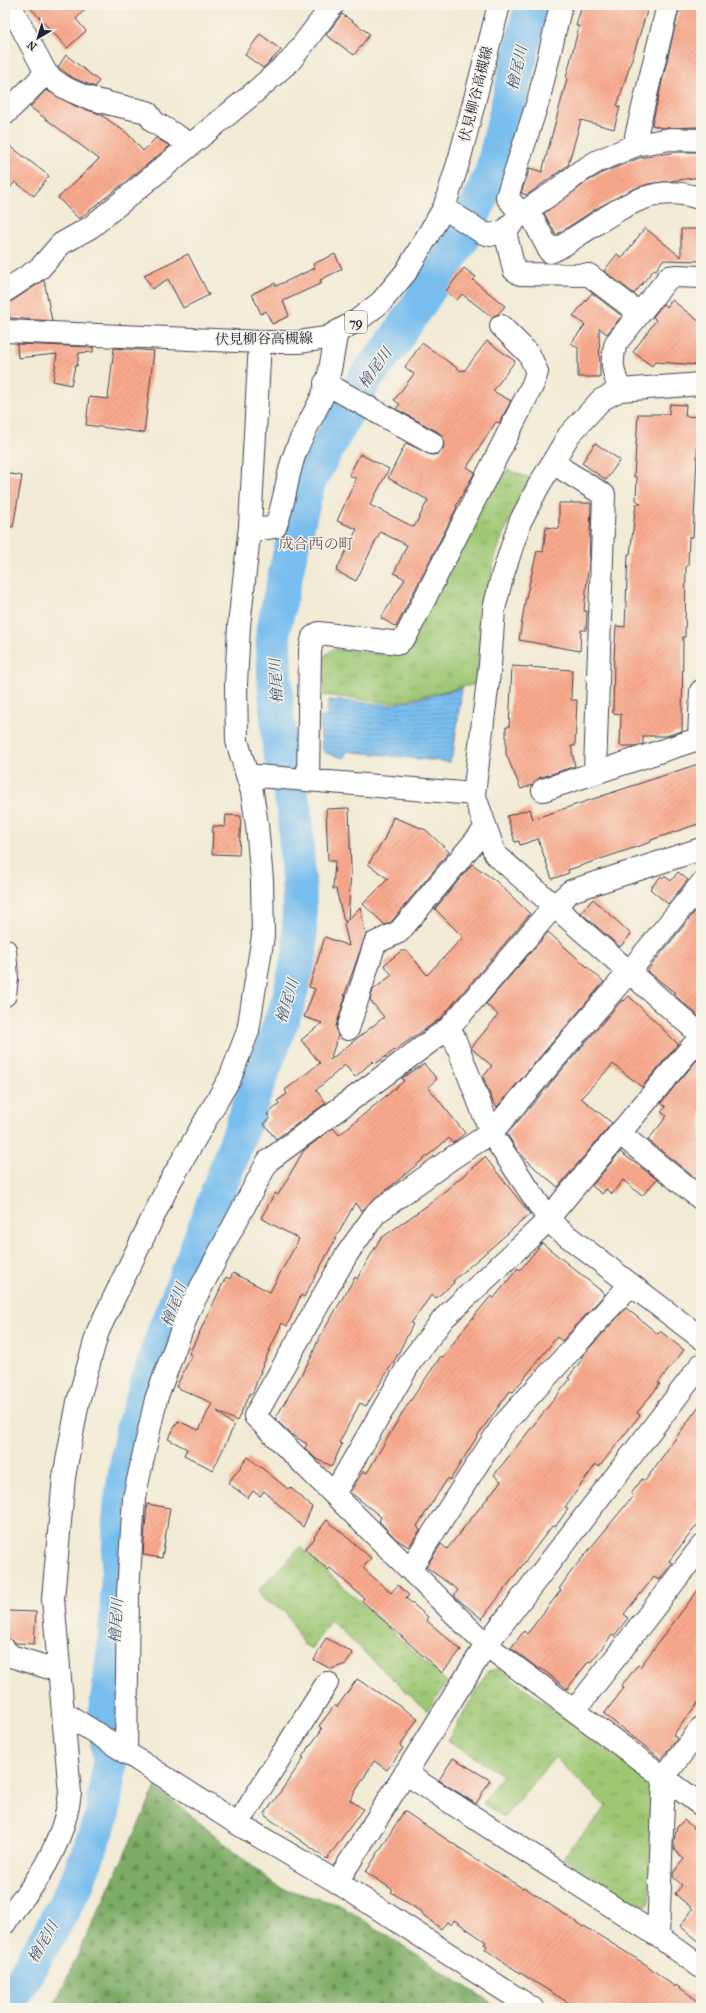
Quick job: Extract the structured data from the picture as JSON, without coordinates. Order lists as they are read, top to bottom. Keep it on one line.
{"streets":{"street":["伏見柳谷高槻線","79"]},"districts":["成合西の町"],"water":["檜尾川"],"north":"bottom left"}
